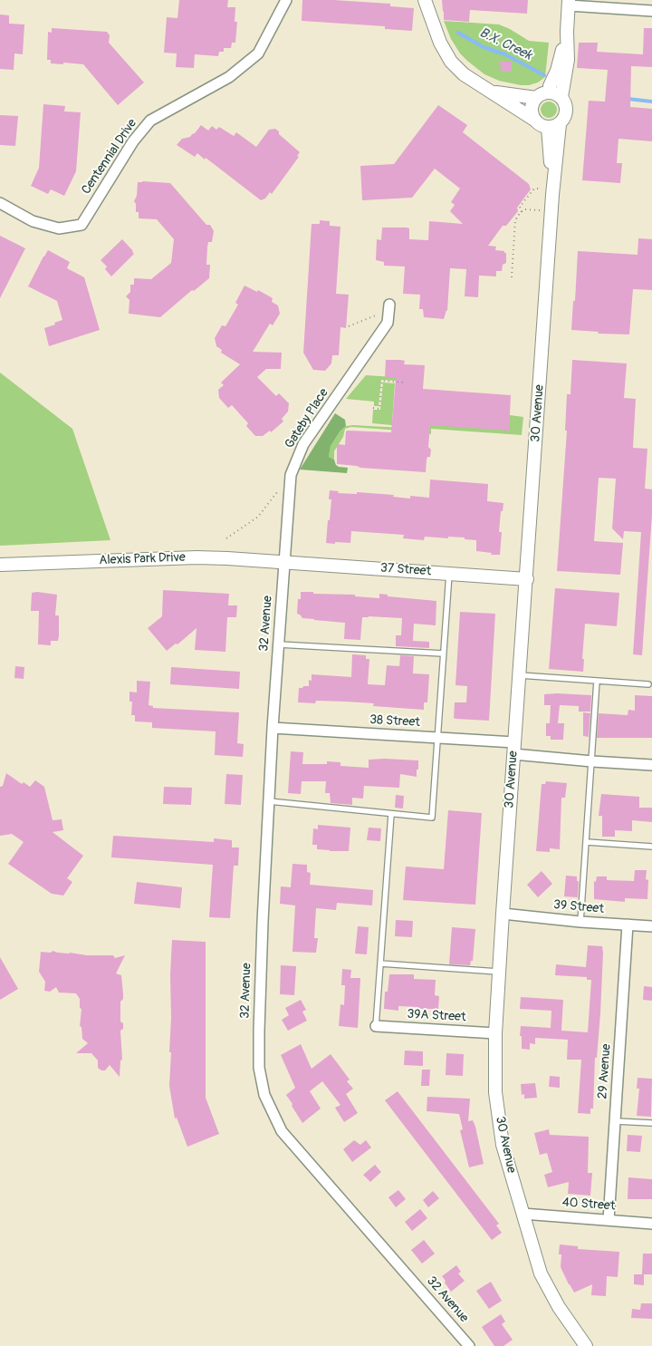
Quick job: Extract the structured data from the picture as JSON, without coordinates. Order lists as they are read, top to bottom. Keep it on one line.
{"streets":{"street":["Centennial Drive","30 Avenue","Gateby Place","Alexis Park Drive","37 Street","32 Avenue","38 Street","39 Street","39A Street","29 Avenue","40 Street"]},"crossings":[["30 Avenue","37 Street"],["30 Avenue","38 Street"],["30 Avenue","39 Street"],["30 Avenue","39A Street"],["30 Avenue","40 Street"],["Gateby Place","Alexis Park Drive"],["Gateby Place","37 Street"],["Gateby Place","32 Avenue"],["Alexis Park Drive","37 Street"],["Alexis Park Drive","32 Avenue"],["37 Street","32 Avenue"],["32 Avenue","38 Street"],["39 Street","29 Avenue"],["29 Avenue","40 Street"]],"water":["B.X. Creek"]}
